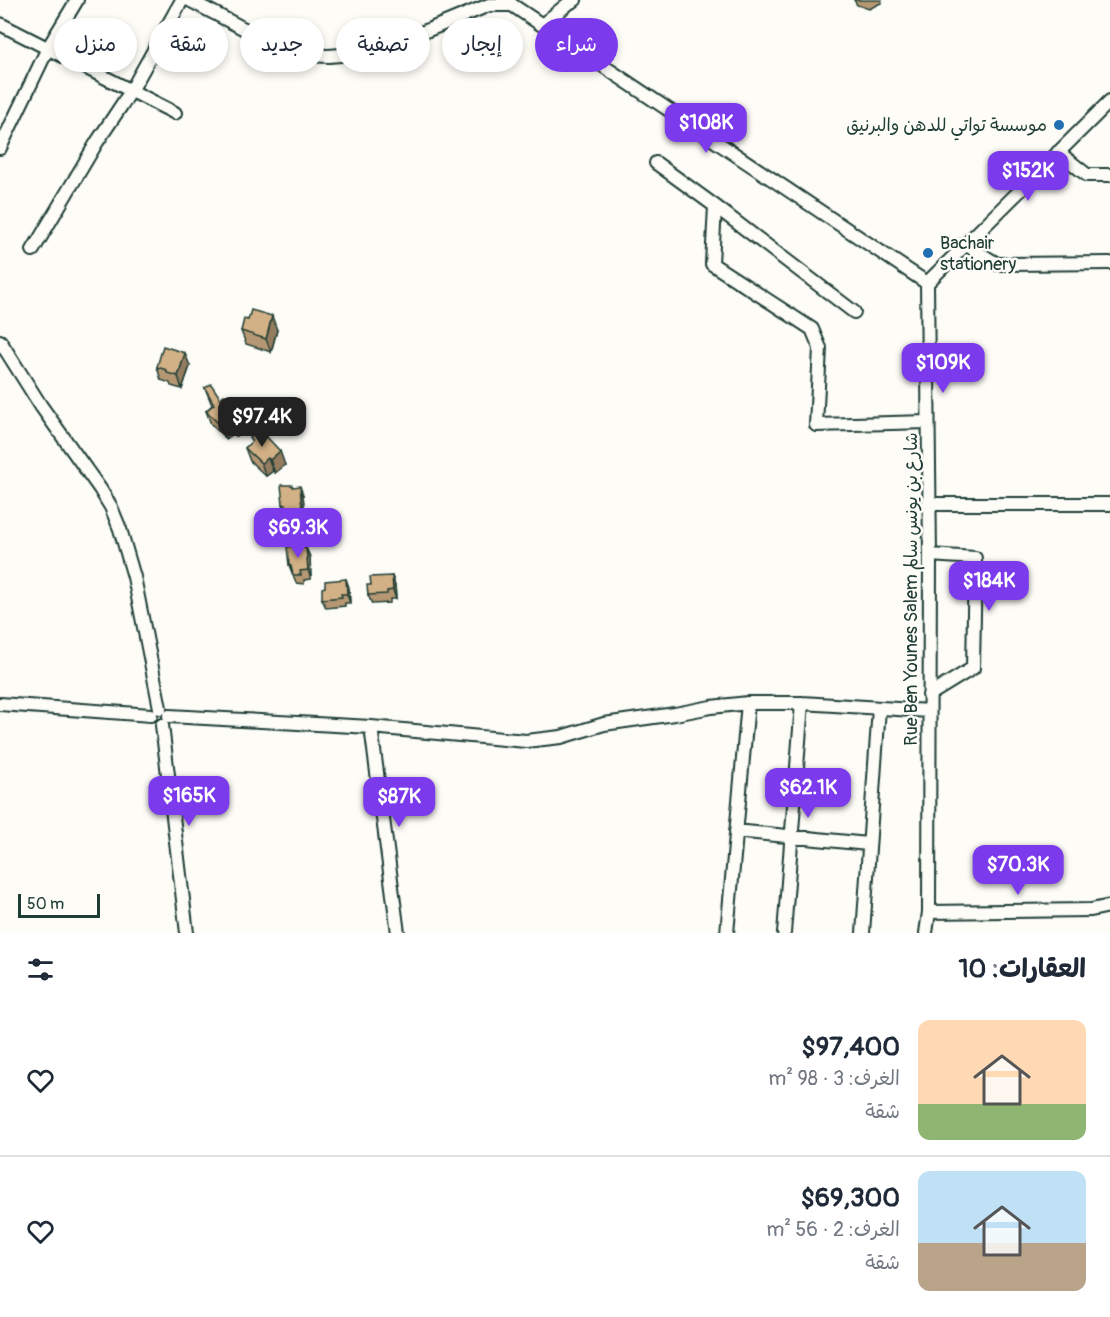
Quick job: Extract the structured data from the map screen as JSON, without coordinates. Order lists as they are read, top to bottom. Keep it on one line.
{"streets":{"street":["Rue Ben Younes Salem شارع بن يونس سالم"]},"places":["موسسة تواتي للدهن والبرنيق","Bachair stationery"],"scale_bar":"50 m","page":{"chip":["شراء","إيجار","تصفية","جديد","شقة","منزل"],"price":["$108K","$152K","$109K","$97.4K","$69.3K","$184K","$62.1K","$165K","$87K","$70.3K"],"scale":"50 m","heading":"العقارات: 10","list":[{"name":"$97,400","note":"الغرف: 3 · 98 m² · شقة"},{"name":"$69,300","note":"الغرف: 2 · 56 m² · شقة"}]}}
